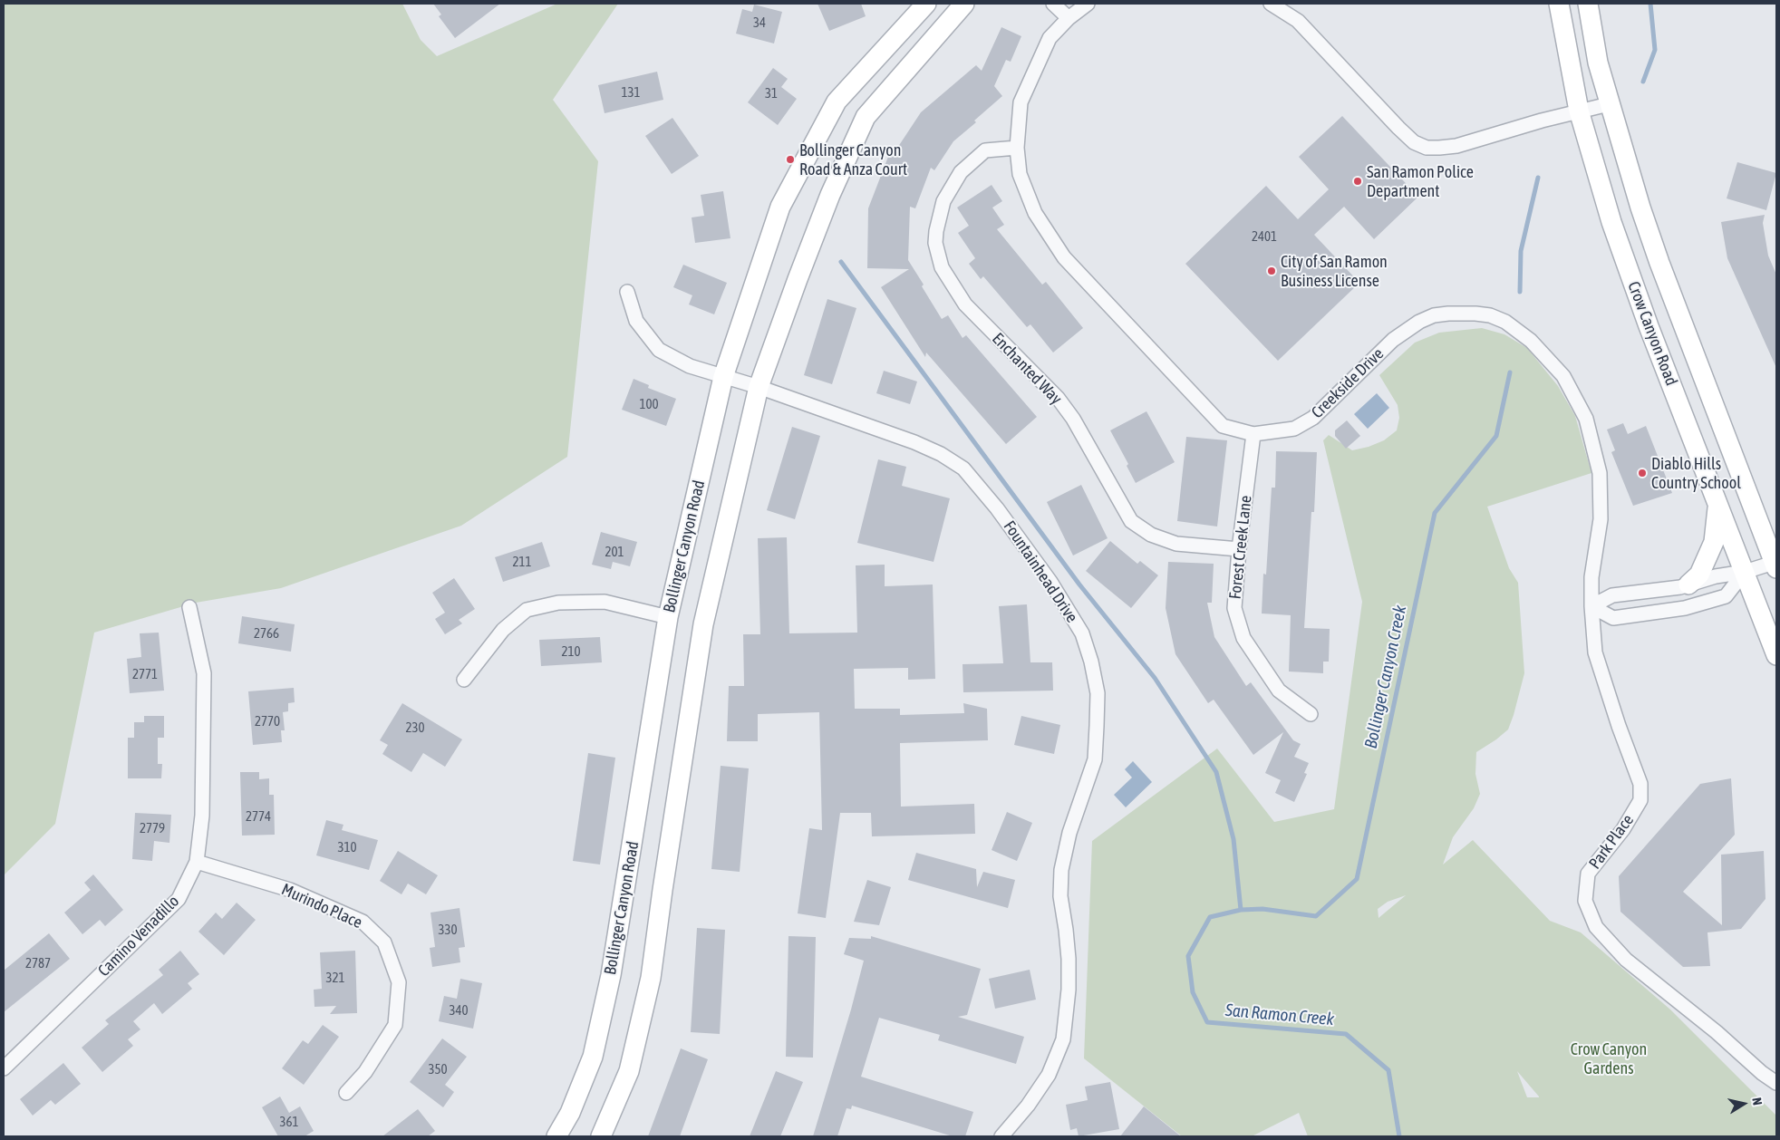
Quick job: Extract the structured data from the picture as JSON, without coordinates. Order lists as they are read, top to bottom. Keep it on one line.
{"streets":{"main road":["Crow Canyon Road","Bollinger Canyon Road"],"street":["Enchanted Way","Creekside Drive","Forest Creek Lane","Fountainhead Drive","Park Place","Murindo Place","Camino Venadillo"]},"crossings":[["Enchanted Way","Creekside Drive"],["Enchanted Way","Forest Creek Lane"],["Creekside Drive","Forest Creek Lane"],["Creekside Drive","Park Place"],["Bollinger Canyon Road","Fountainhead Drive"],["Murindo Place","Camino Venadillo"]],"water":["Bollinger Canyon Creek","San Ramon Creek"],"parks":["Crow Canyon Gardens"],"places":["Bollinger Canyon Road & Anza Court","San Ramon Police Department","City of San Ramon Business License","Diablo Hills Country School"],"house_numbers":["34","131","31","2401","100","201","211","2766","210","2771","2770","230","2774","2779","310","330","2787","321","340","350","361"],"north":"right"}
